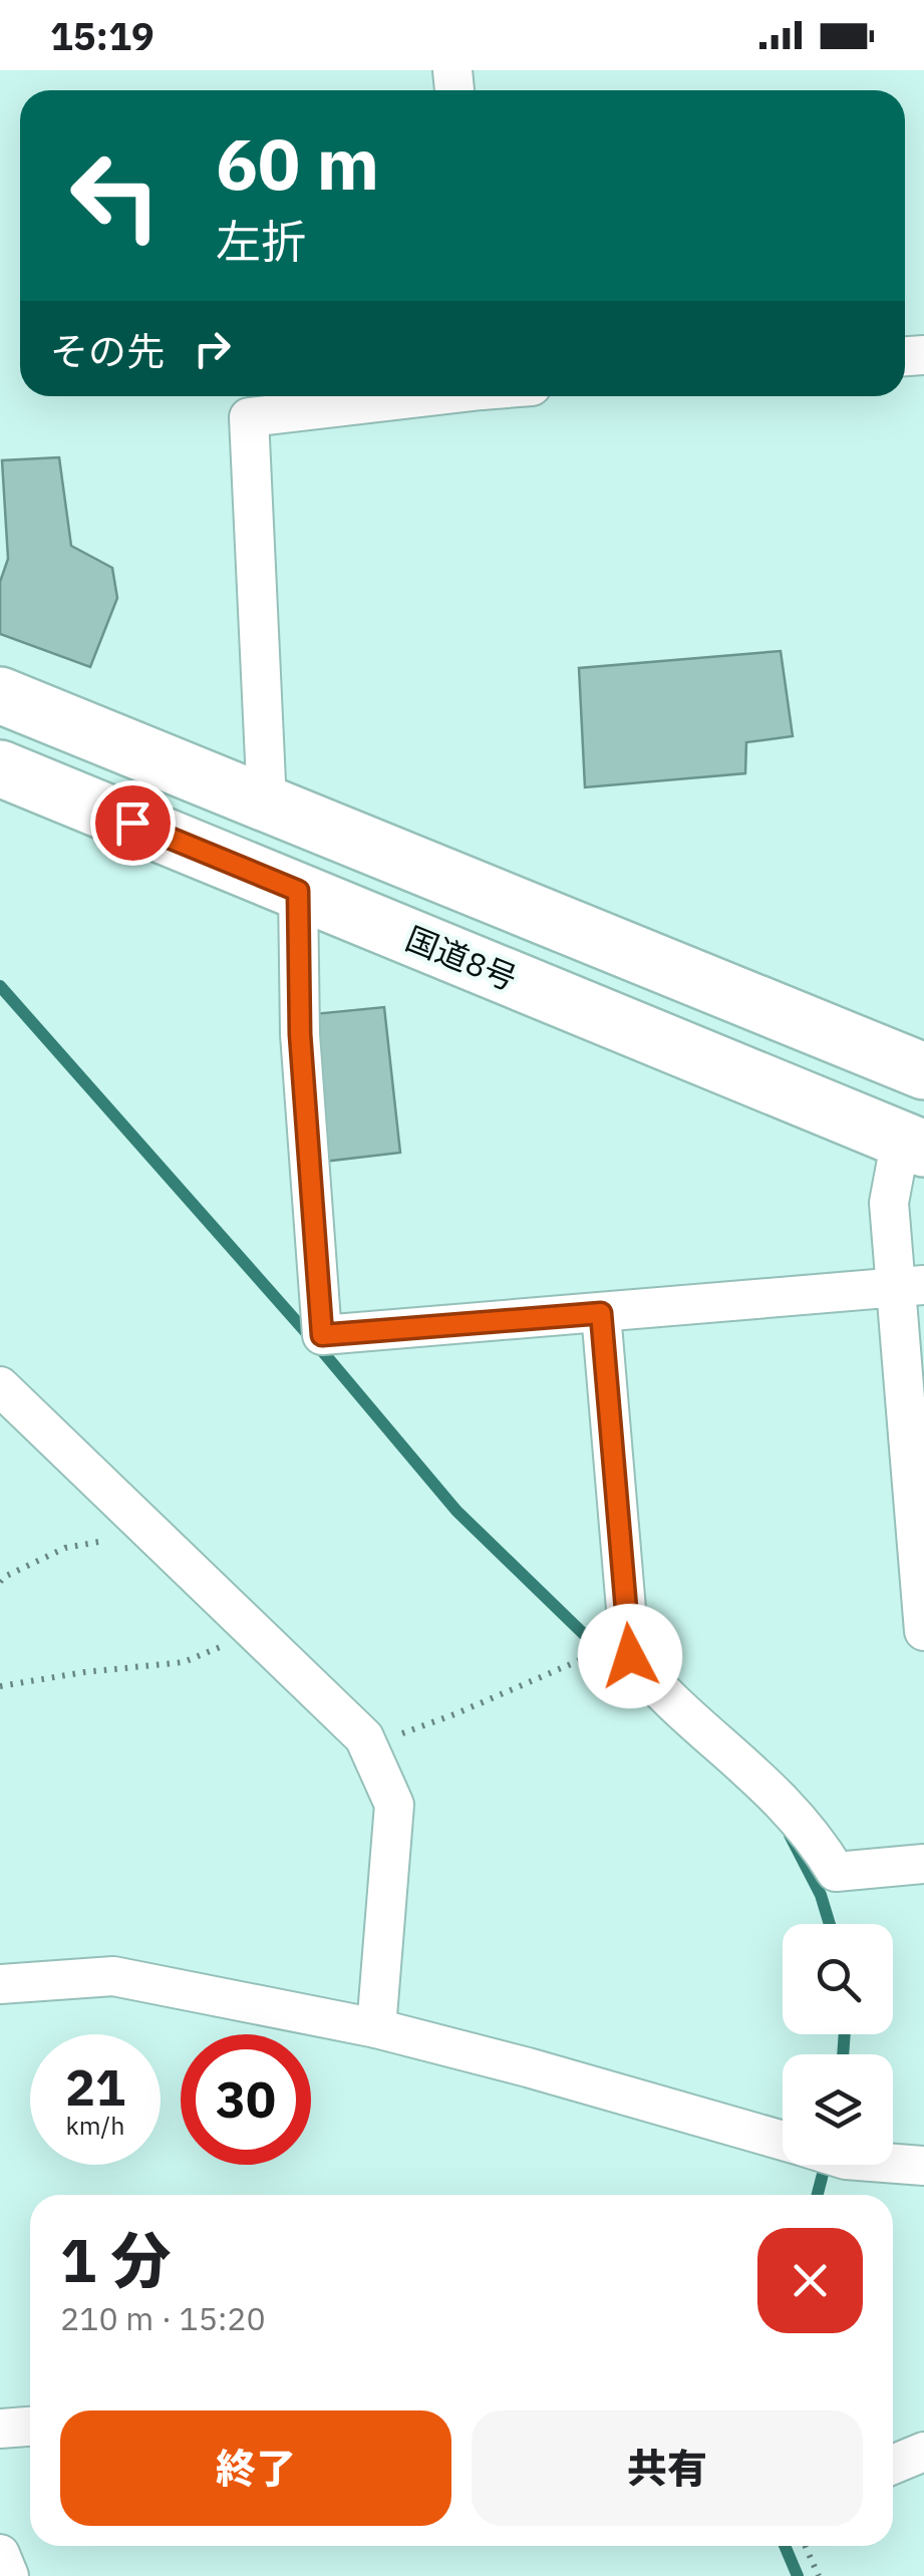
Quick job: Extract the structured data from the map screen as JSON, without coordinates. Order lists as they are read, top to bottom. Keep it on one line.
{"streets":{"highway":["国道8号"]},"page":{"status":"15:19","turn":["60 m","左折"],"then":"その先","speed":"21 km/h","limit":"30","heading":["1 分","210 m · 15:20"],"buttons":["終了","共有"]}}
